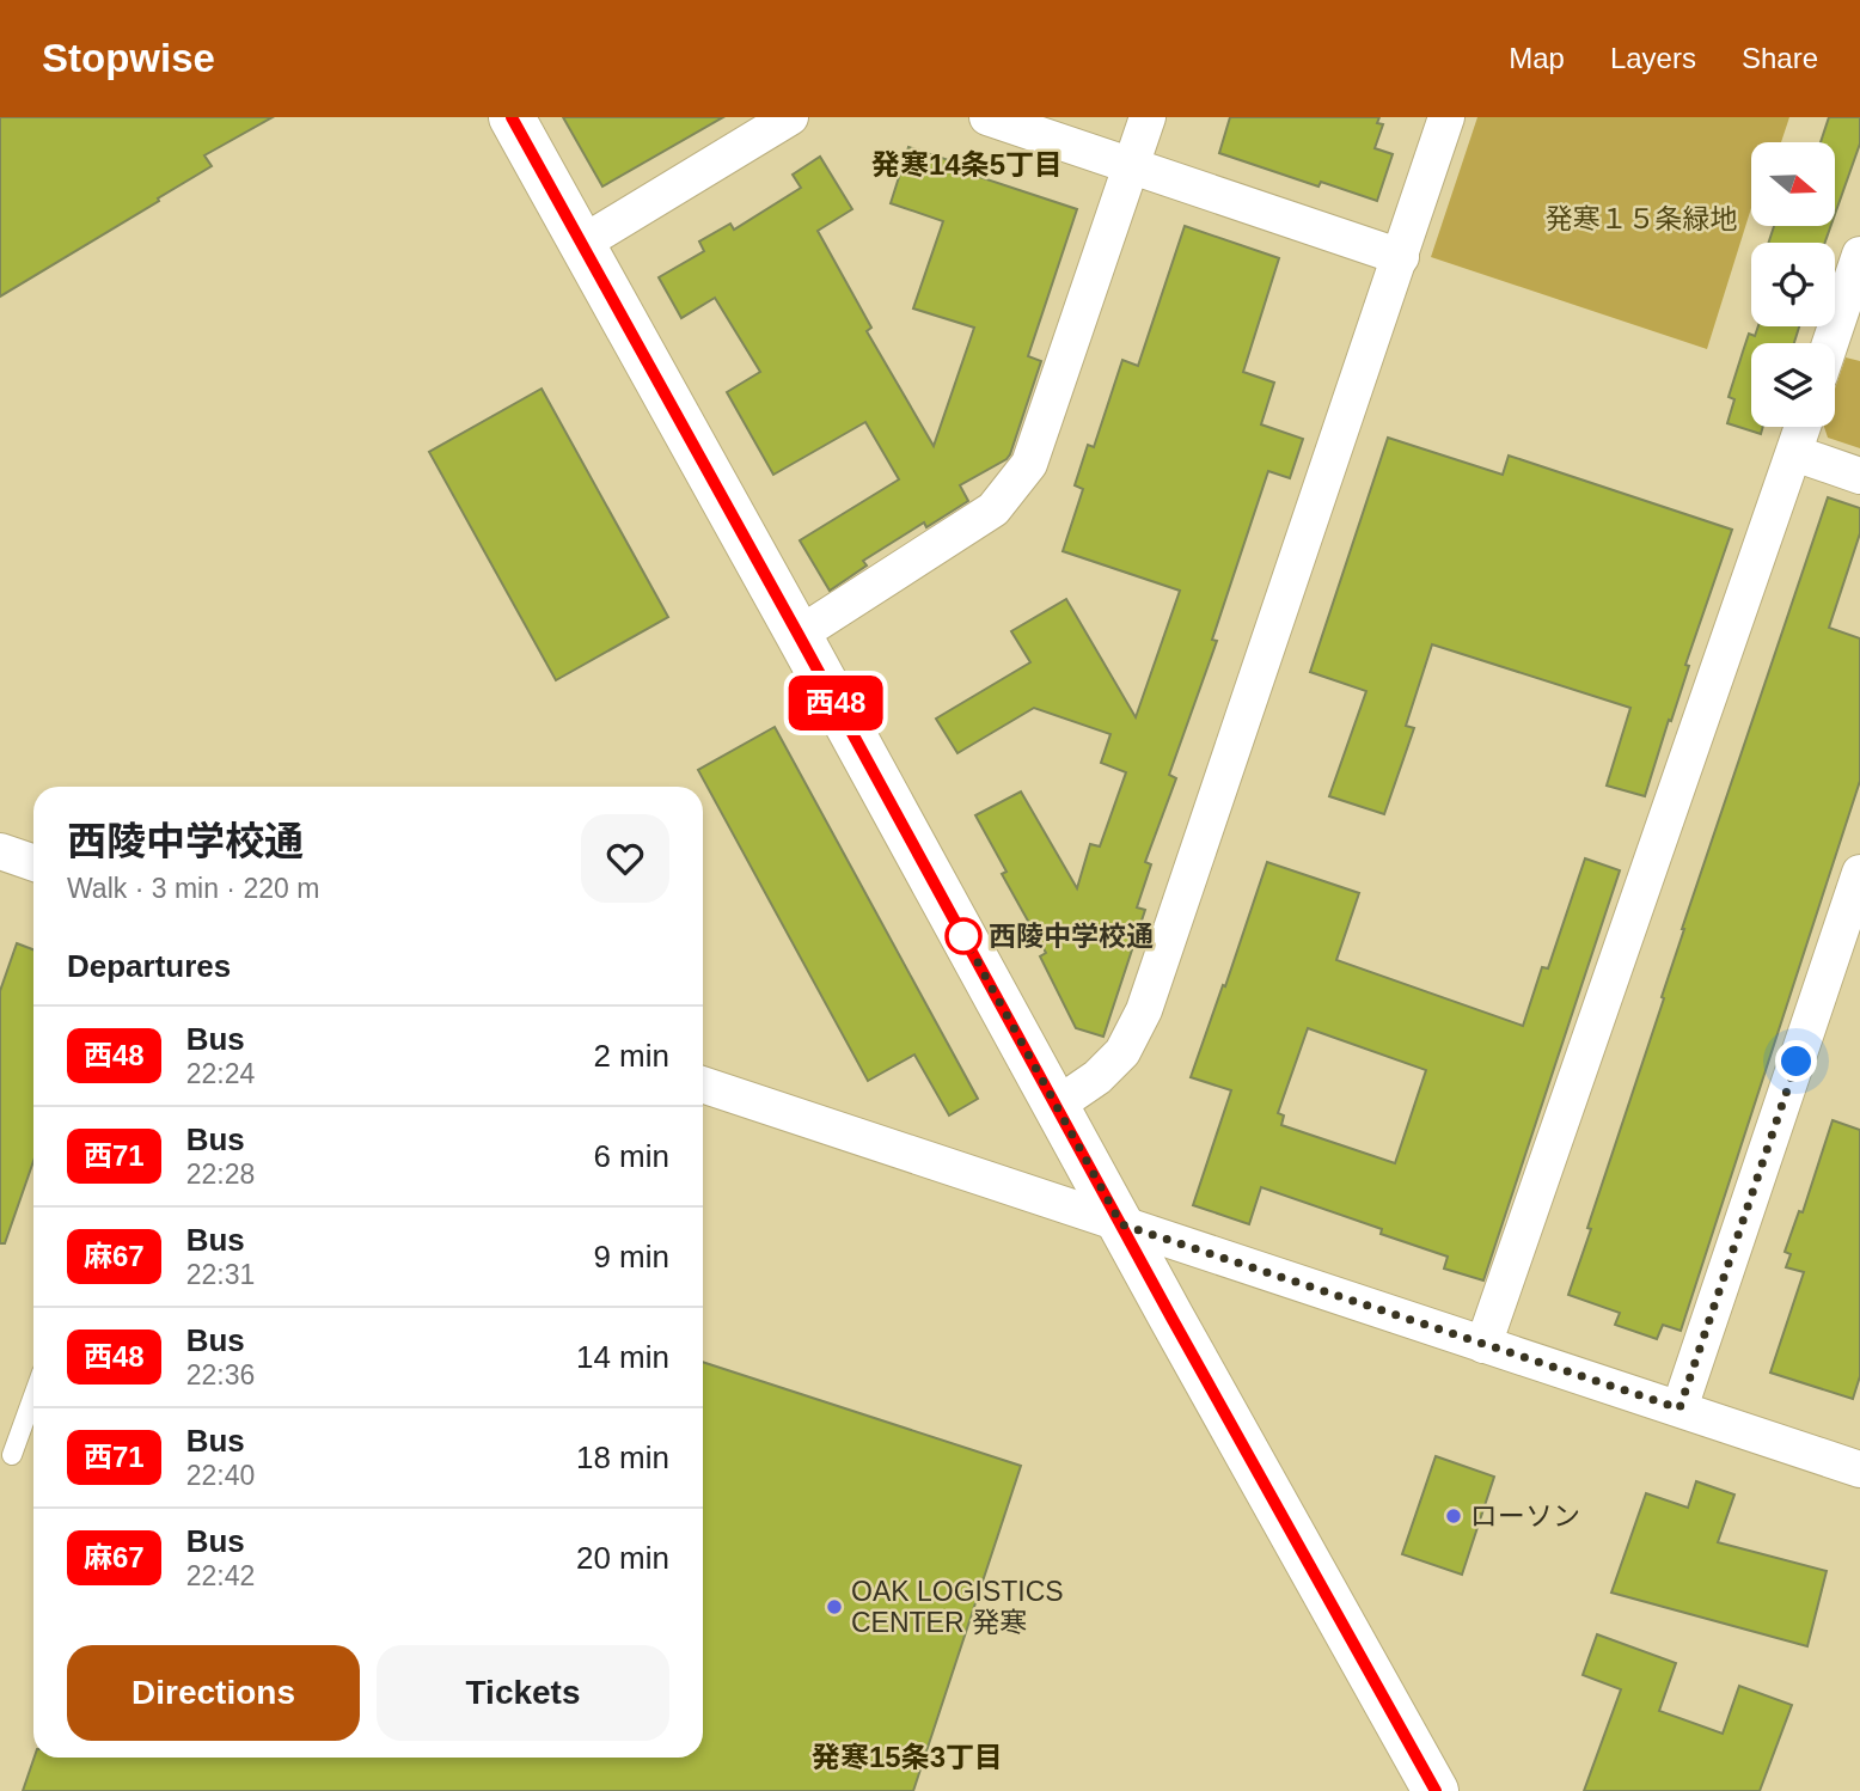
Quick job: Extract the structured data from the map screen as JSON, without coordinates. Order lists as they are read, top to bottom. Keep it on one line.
{"districts":["発寒14条5丁目","発寒15条3丁目"],"parks":["発寒１５条緑地"],"places":["西陵中学校通","ローソン","OAK LOGISTICS CENTER 発寒"],"lines":["bus line 西48"],"north":"right","page":{"header":"Stopwise","nav":["Map","Layers","Share"],"on_map":"西48","heading":[["西陵中学校通","Walk · 3 min · 220 m"],"Departures"],"list":[{"mark":"西48","name":"Bus","note":"22:24","value":"2 min"},{"mark":"西71","name":"Bus","note":"22:28","value":"6 min"},{"mark":"麻67","name":"Bus","note":"22:31","value":"9 min"},{"mark":"西48","name":"Bus","note":"22:36","value":"14 min"},{"mark":"西71","name":"Bus","note":"22:40","value":"18 min"},{"mark":"麻67","name":"Bus","note":"22:42","value":"20 min"}],"buttons":["Directions","Tickets"]}}
